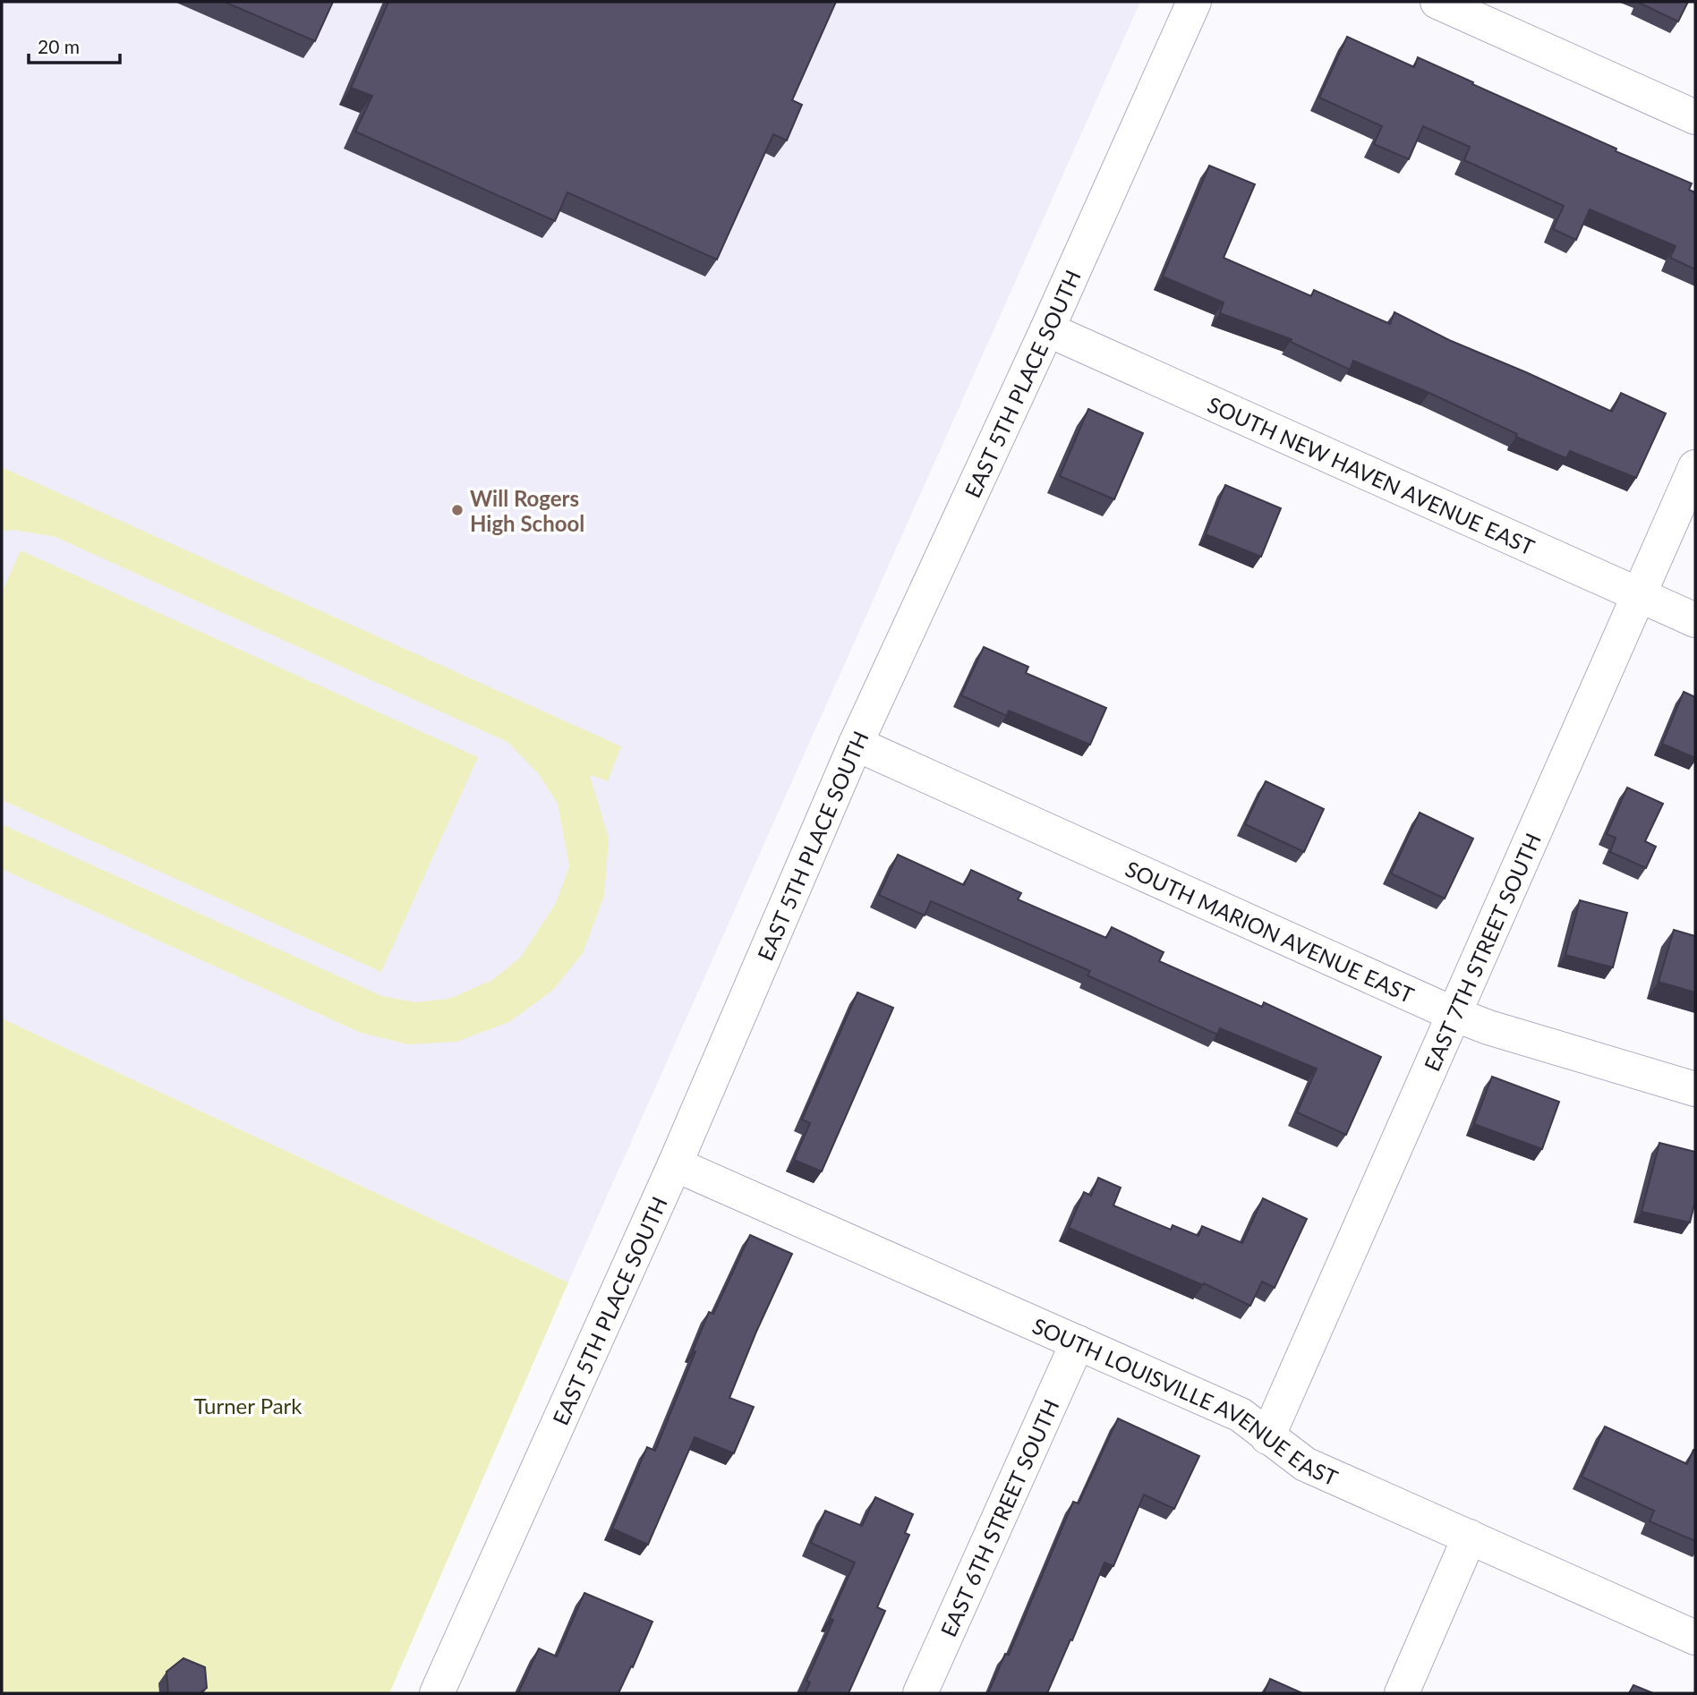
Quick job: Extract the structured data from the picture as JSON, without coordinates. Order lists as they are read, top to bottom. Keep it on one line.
{"streets":{"street":["EAST 5TH PLACE SOUTH","SOUTH NEW HAVEN AVENUE EAST","SOUTH MARION AVENUE EAST","EAST 7TH STREET SOUTH","SOUTH LOUISVILLE AVENUE EAST","EAST 6TH STREET SOUTH"]},"crossings":[["EAST 5TH PLACE SOUTH","SOUTH NEW HAVEN AVENUE EAST"],["EAST 5TH PLACE SOUTH","SOUTH MARION AVENUE EAST"],["EAST 5TH PLACE SOUTH","SOUTH LOUISVILLE AVENUE EAST"],["SOUTH NEW HAVEN AVENUE EAST","EAST 7TH STREET SOUTH"],["SOUTH MARION AVENUE EAST","EAST 7TH STREET SOUTH"],["EAST 7TH STREET SOUTH","SOUTH LOUISVILLE AVENUE EAST"],["SOUTH LOUISVILLE AVENUE EAST","EAST 6TH STREET SOUTH"]],"parks":["Turner Park"],"places":["Will Rogers High School"],"scale_bar":"20 m"}
